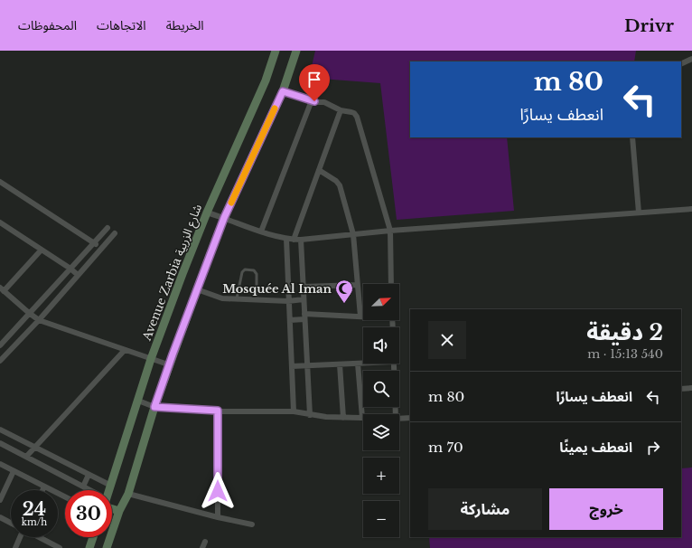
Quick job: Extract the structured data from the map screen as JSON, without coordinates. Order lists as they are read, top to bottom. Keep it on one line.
{"streets":{"main road":["Avenue Zarbia شارع الزربية"]},"places":{"mosque":["Mosquée Al Iman"]},"north":"top right","page":{"header":"Drivr","nav":["الخريطة","الاتجاهات","المحفوظات"],"turn":["80 m","انعطف يسارًا"],"map_buttons":["+","−"],"heading":["2 دقيقة","540 m · 15:13"],"list":[{"name":"انعطف يسارًا","value":"80 m"},{"name":"انعطف يمينًا","value":"70 m"}],"buttons":["خروج","مشاركة"],"speed":"24 km/h","limit":"30"}}
